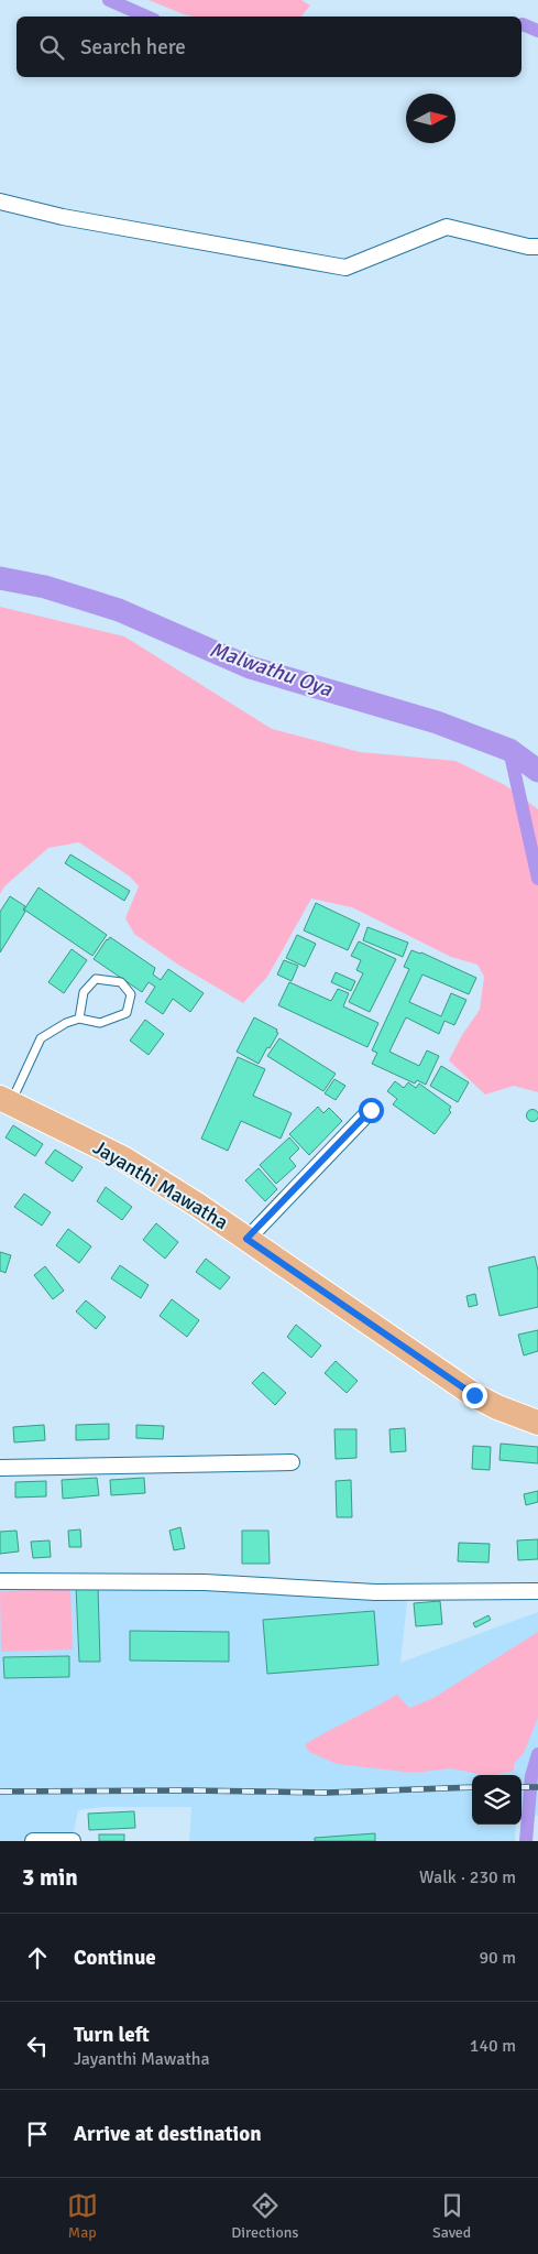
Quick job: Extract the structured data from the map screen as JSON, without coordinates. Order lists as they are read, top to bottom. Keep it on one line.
{"streets":{"main road":["Jayanthi Mawatha"]},"water":["Malwathu Oya"],"north":"right","page":{"search":"Search here","heading":["3 min","Walk · 230 m"],"list":[["Continue","90 m"],["Turn left","Jayanthi Mawatha","140 m"],"Arrive at destination"],"nav":["Map","Directions","Saved"]}}
